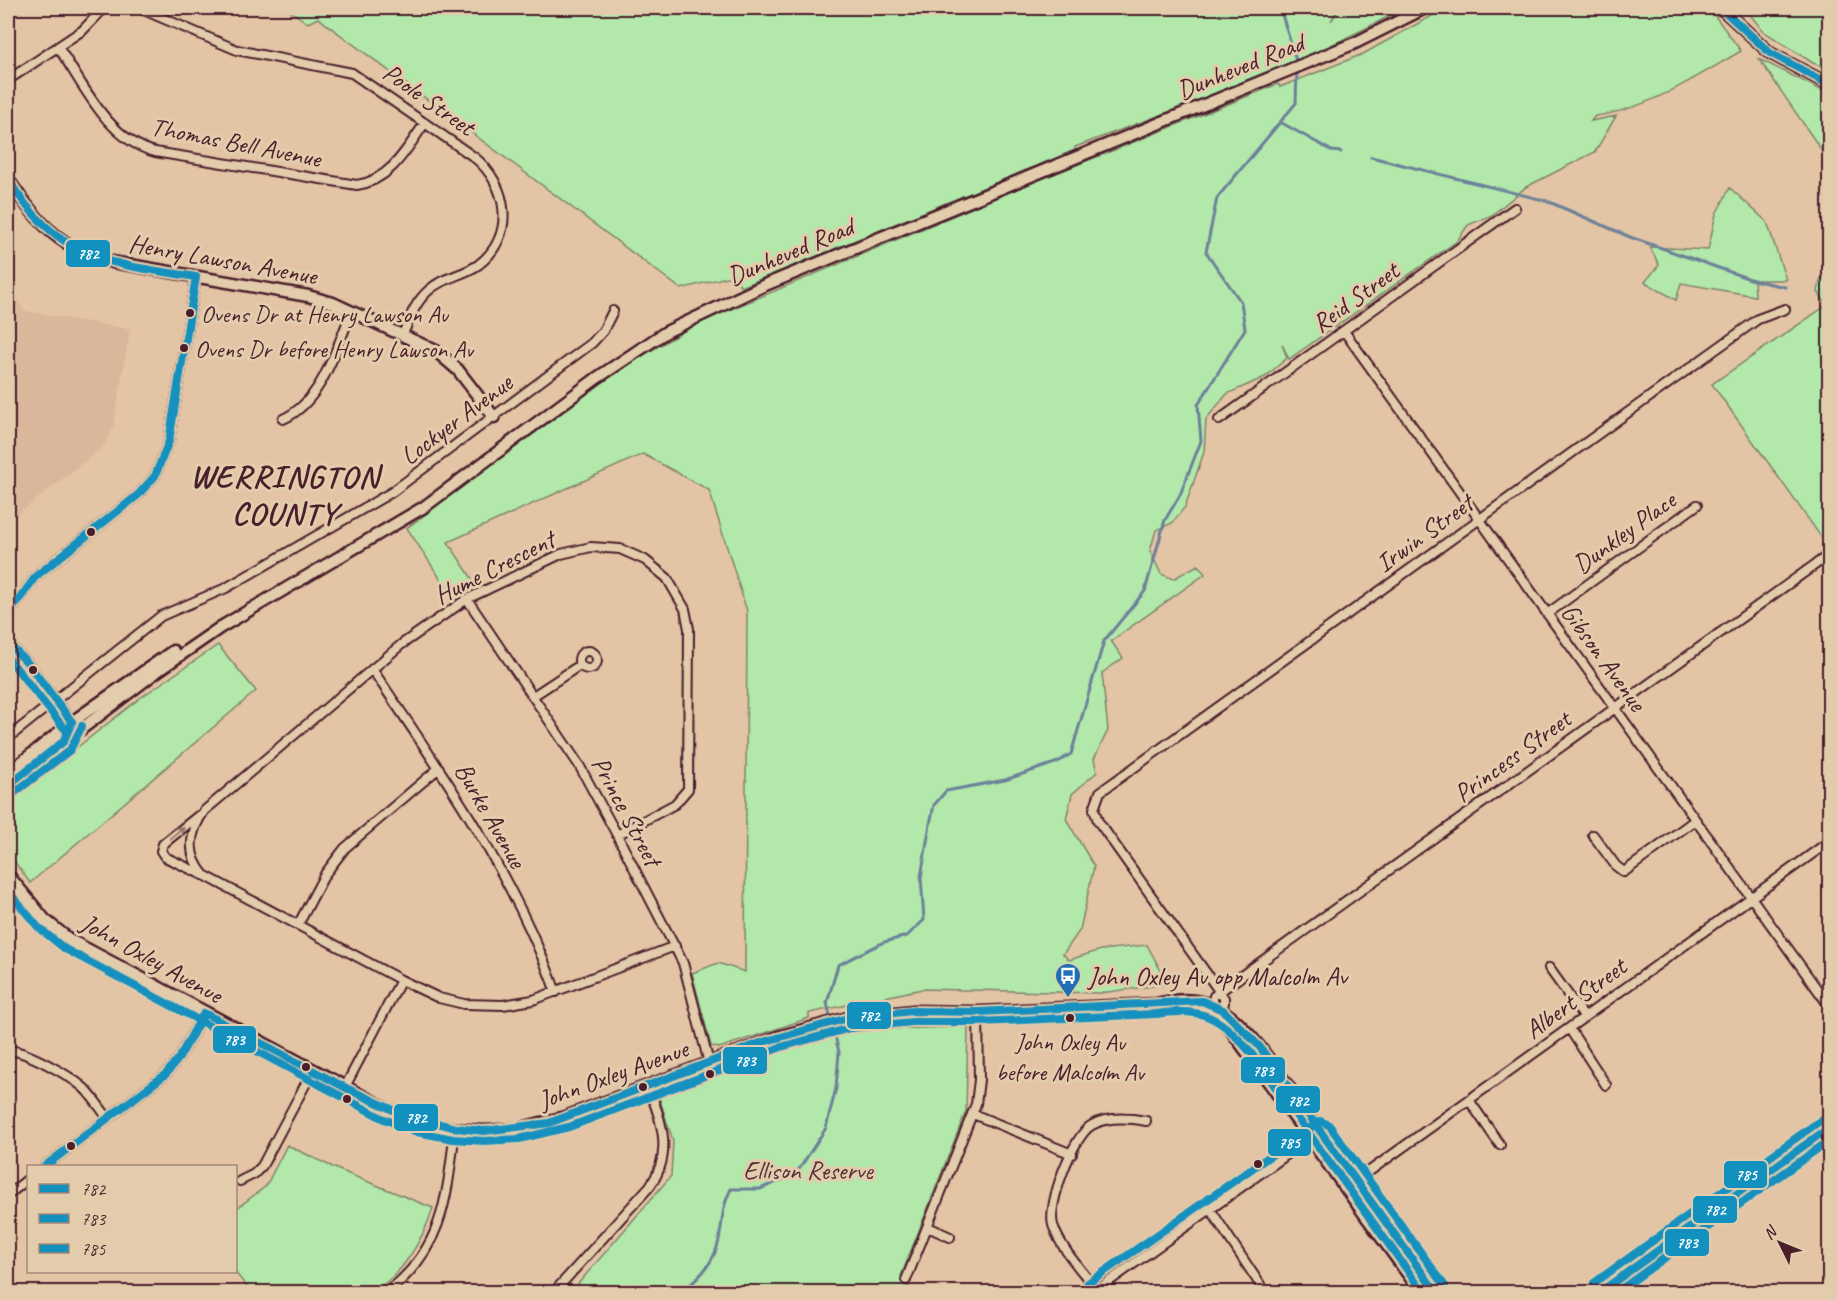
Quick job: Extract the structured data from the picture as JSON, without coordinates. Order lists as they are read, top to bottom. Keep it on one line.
{"streets":{"street":["Dunheved Road","Poole Street","Thomas Bell Avenue","Henry Lawson Avenue","Reid Street","Lockyer Avenue","Dunkley Place","Irwin Street","Hume Crescent","Gibson Avenue","Princess Street","Prince Street","Burke Avenue","John Oxley Avenue","Albert Street"]},"crossings":[["Poole Street","Thomas Bell Avenue"],["Poole Street","Henry Lawson Avenue"],["Henry Lawson Avenue","Lockyer Avenue"],["Reid Street","Gibson Avenue"],["Dunkley Place","Gibson Avenue"],["Irwin Street","Gibson Avenue"],["Irwin Street","Princess Street"],["Hume Crescent","Prince Street"],["Hume Crescent","Burke Avenue"],["Gibson Avenue","Princess Street"],["Gibson Avenue","Albert Street"],["Princess Street","John Oxley Avenue"],["Prince Street","John Oxley Avenue"]],"districts":["WERRINGTON COUNTY"],"parks":["Ellison Reserve"],"places":{"other":["Ovens Dr at Henry Lawson Av","Ovens Dr before Henry Lawson Av","John Oxley Av before Malcolm Av"],"bus stop":["John Oxley Av opp Malcolm Av"]},"lines":["transit line 782","transit line 783","transit line 785"],"legend":["782","783","785"],"north":"top left"}
